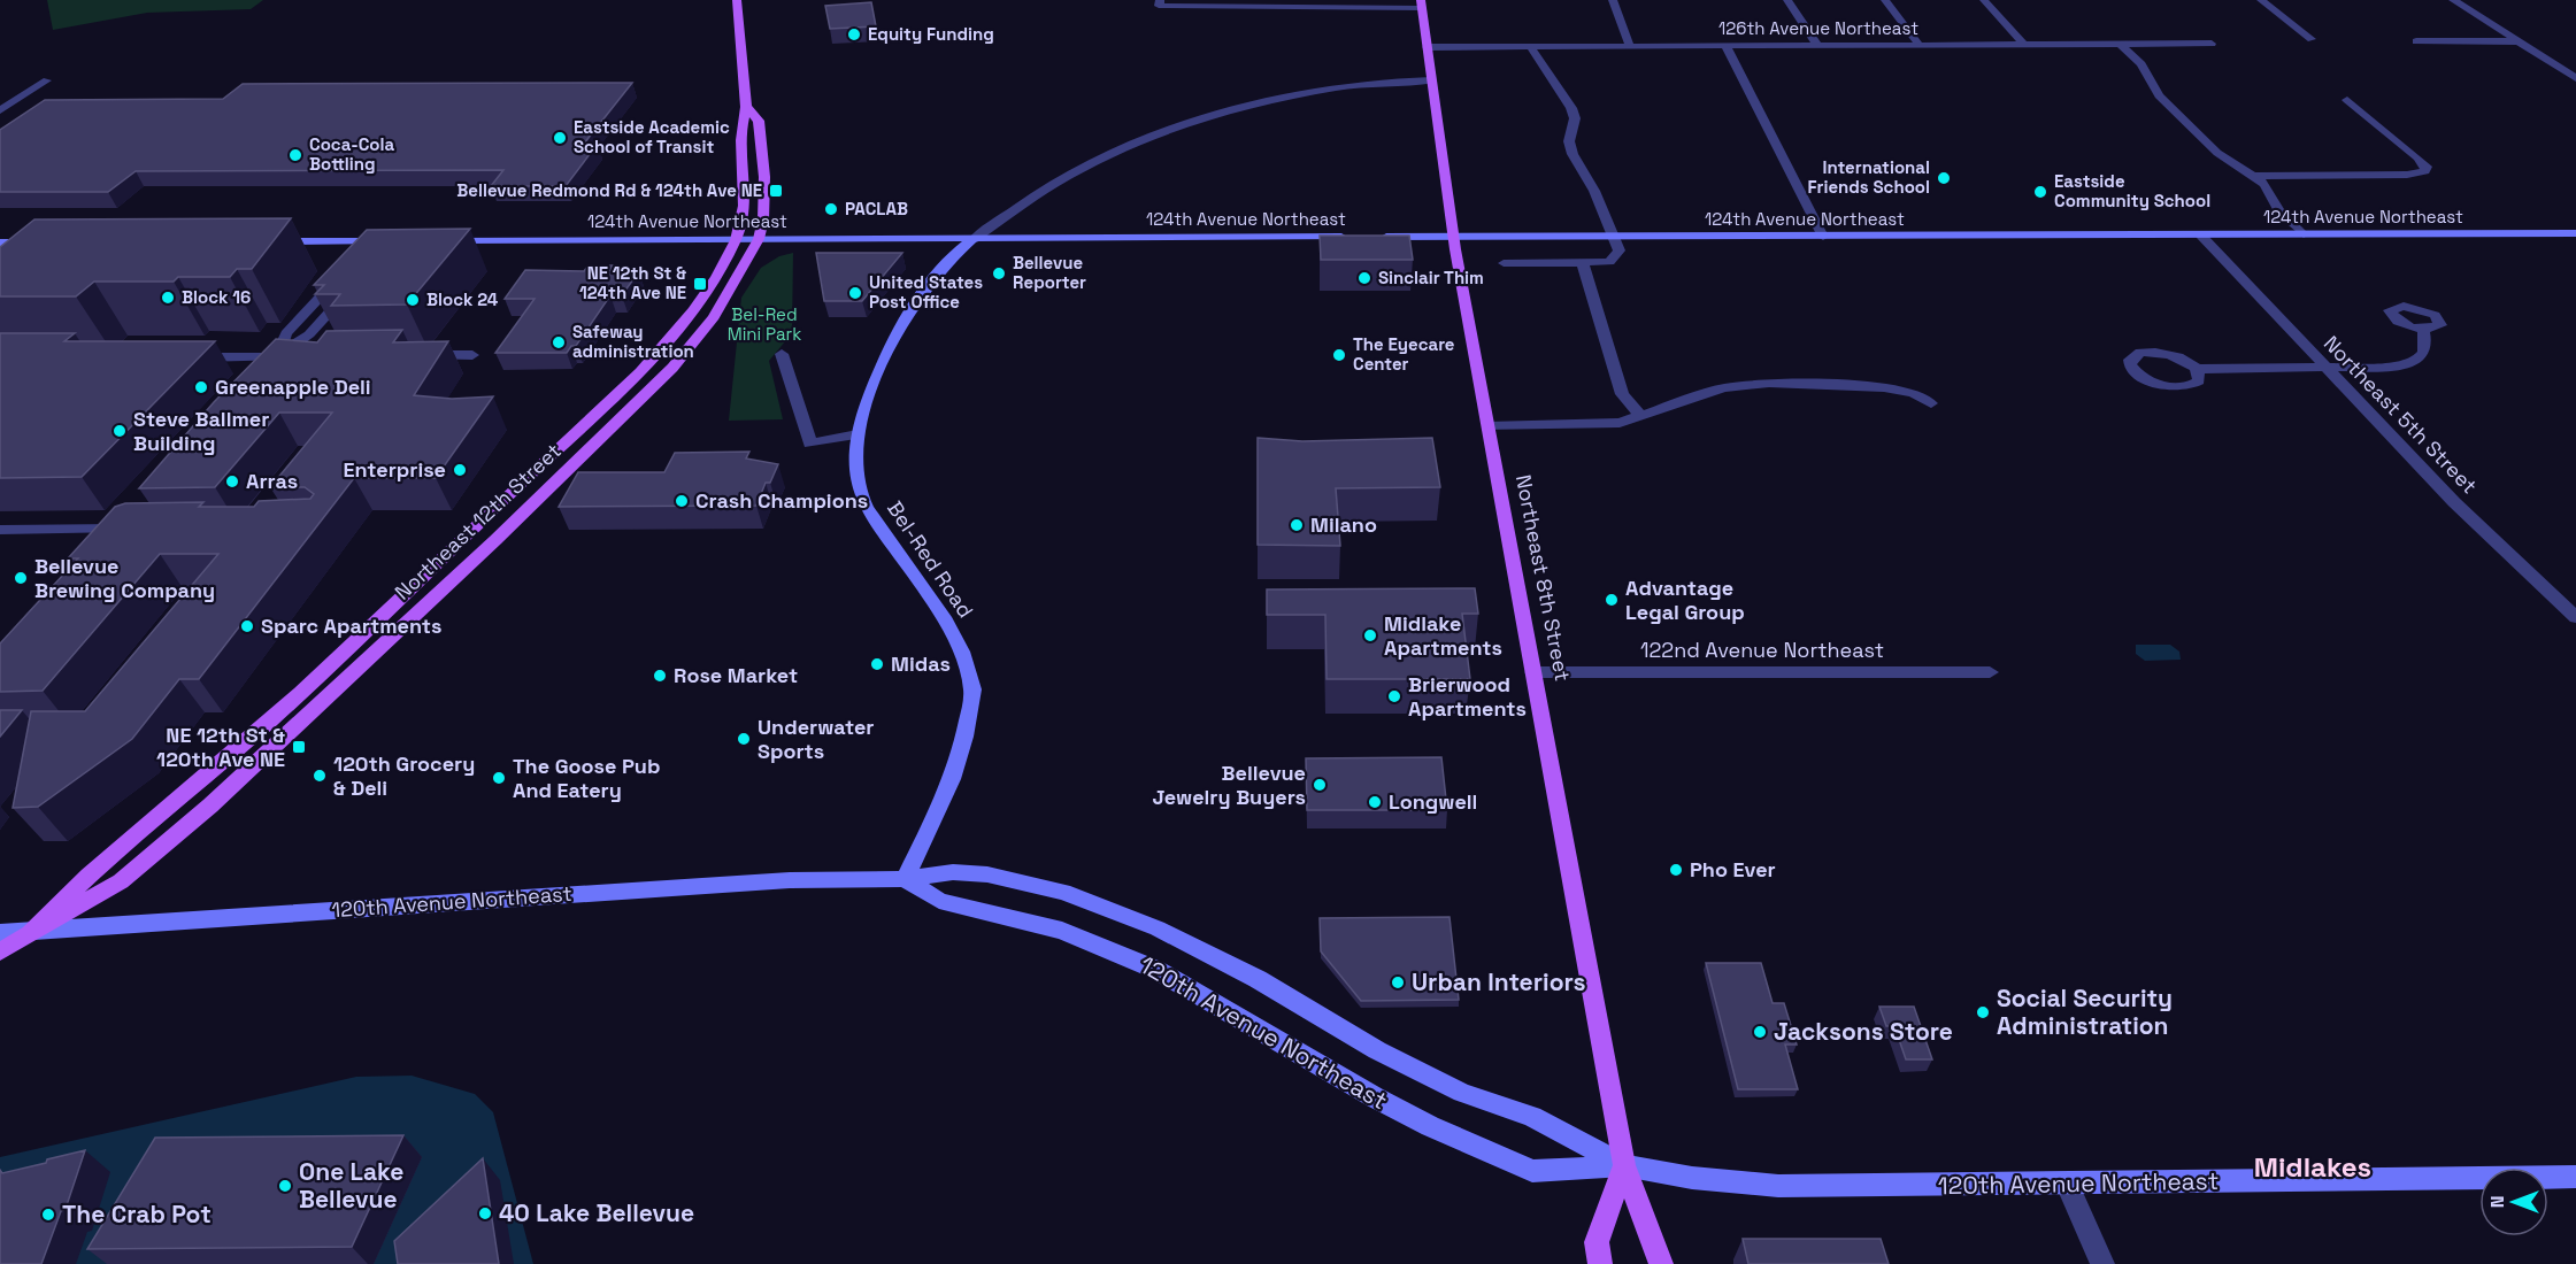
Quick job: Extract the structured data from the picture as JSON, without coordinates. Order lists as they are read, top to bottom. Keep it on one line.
{"streets":{"main road":["Northeast 12th Street","Northeast 8th Street"],"street":["126th Avenue Northeast","124th Avenue Northeast","Northeast 5th Street","Bel-Red Road","122nd Avenue Northeast","120th Avenue Northeast"]},"crossings":[["126th Avenue Northeast","Northeast 8th Street"],["124th Avenue Northeast","Northeast 5th Street"],["124th Avenue Northeast","Northeast 12th Street"],["124th Avenue Northeast","Bel-Red Road"],["124th Avenue Northeast","Northeast 8th Street"],["Northeast 12th Street","120th Avenue Northeast"],["Bel-Red Road","120th Avenue Northeast"],["Northeast 8th Street","122nd Avenue Northeast"],["Northeast 8th Street","120th Avenue Northeast"]],"districts":["Midlakes"],"parks":["Bel-Red Mini Park"],"places":{"other":["Equity Funding","Eastside Academic School of Transit","Coca-Cola Bottling","International Friends School","Eastside Community School","PACLAB","Bellevue Reporter","Sinclair Thim","United States Post Office","Block 16","Block 24","Safeway administration","The Eyecare Center","Greenapple Deli","Steve Ballmer Building","Enterprise","Arras","Crash Champions","Milano","Bellevue Brewing Company","Advantage Legal Group","Sparc Apartments","Midlake Apartments","Midas","Rose Market","Brierwood Apartments","Underwater Sports","120th Grocery & Deli","The Goose Pub And Eatery","Bellevue Jewelry Buyers","Longwell","Pho Ever","Urban Interiors","Social Security Administration","Jacksons Store","One Lake Bellevue","40 Lake Bellevue","The Crab Pot"],"transit":["Bellevue Redmond Rd & 124th Ave NE","NE 12th St & 124th Ave NE","NE 12th St & 120th Ave NE"]},"north":"left"}
